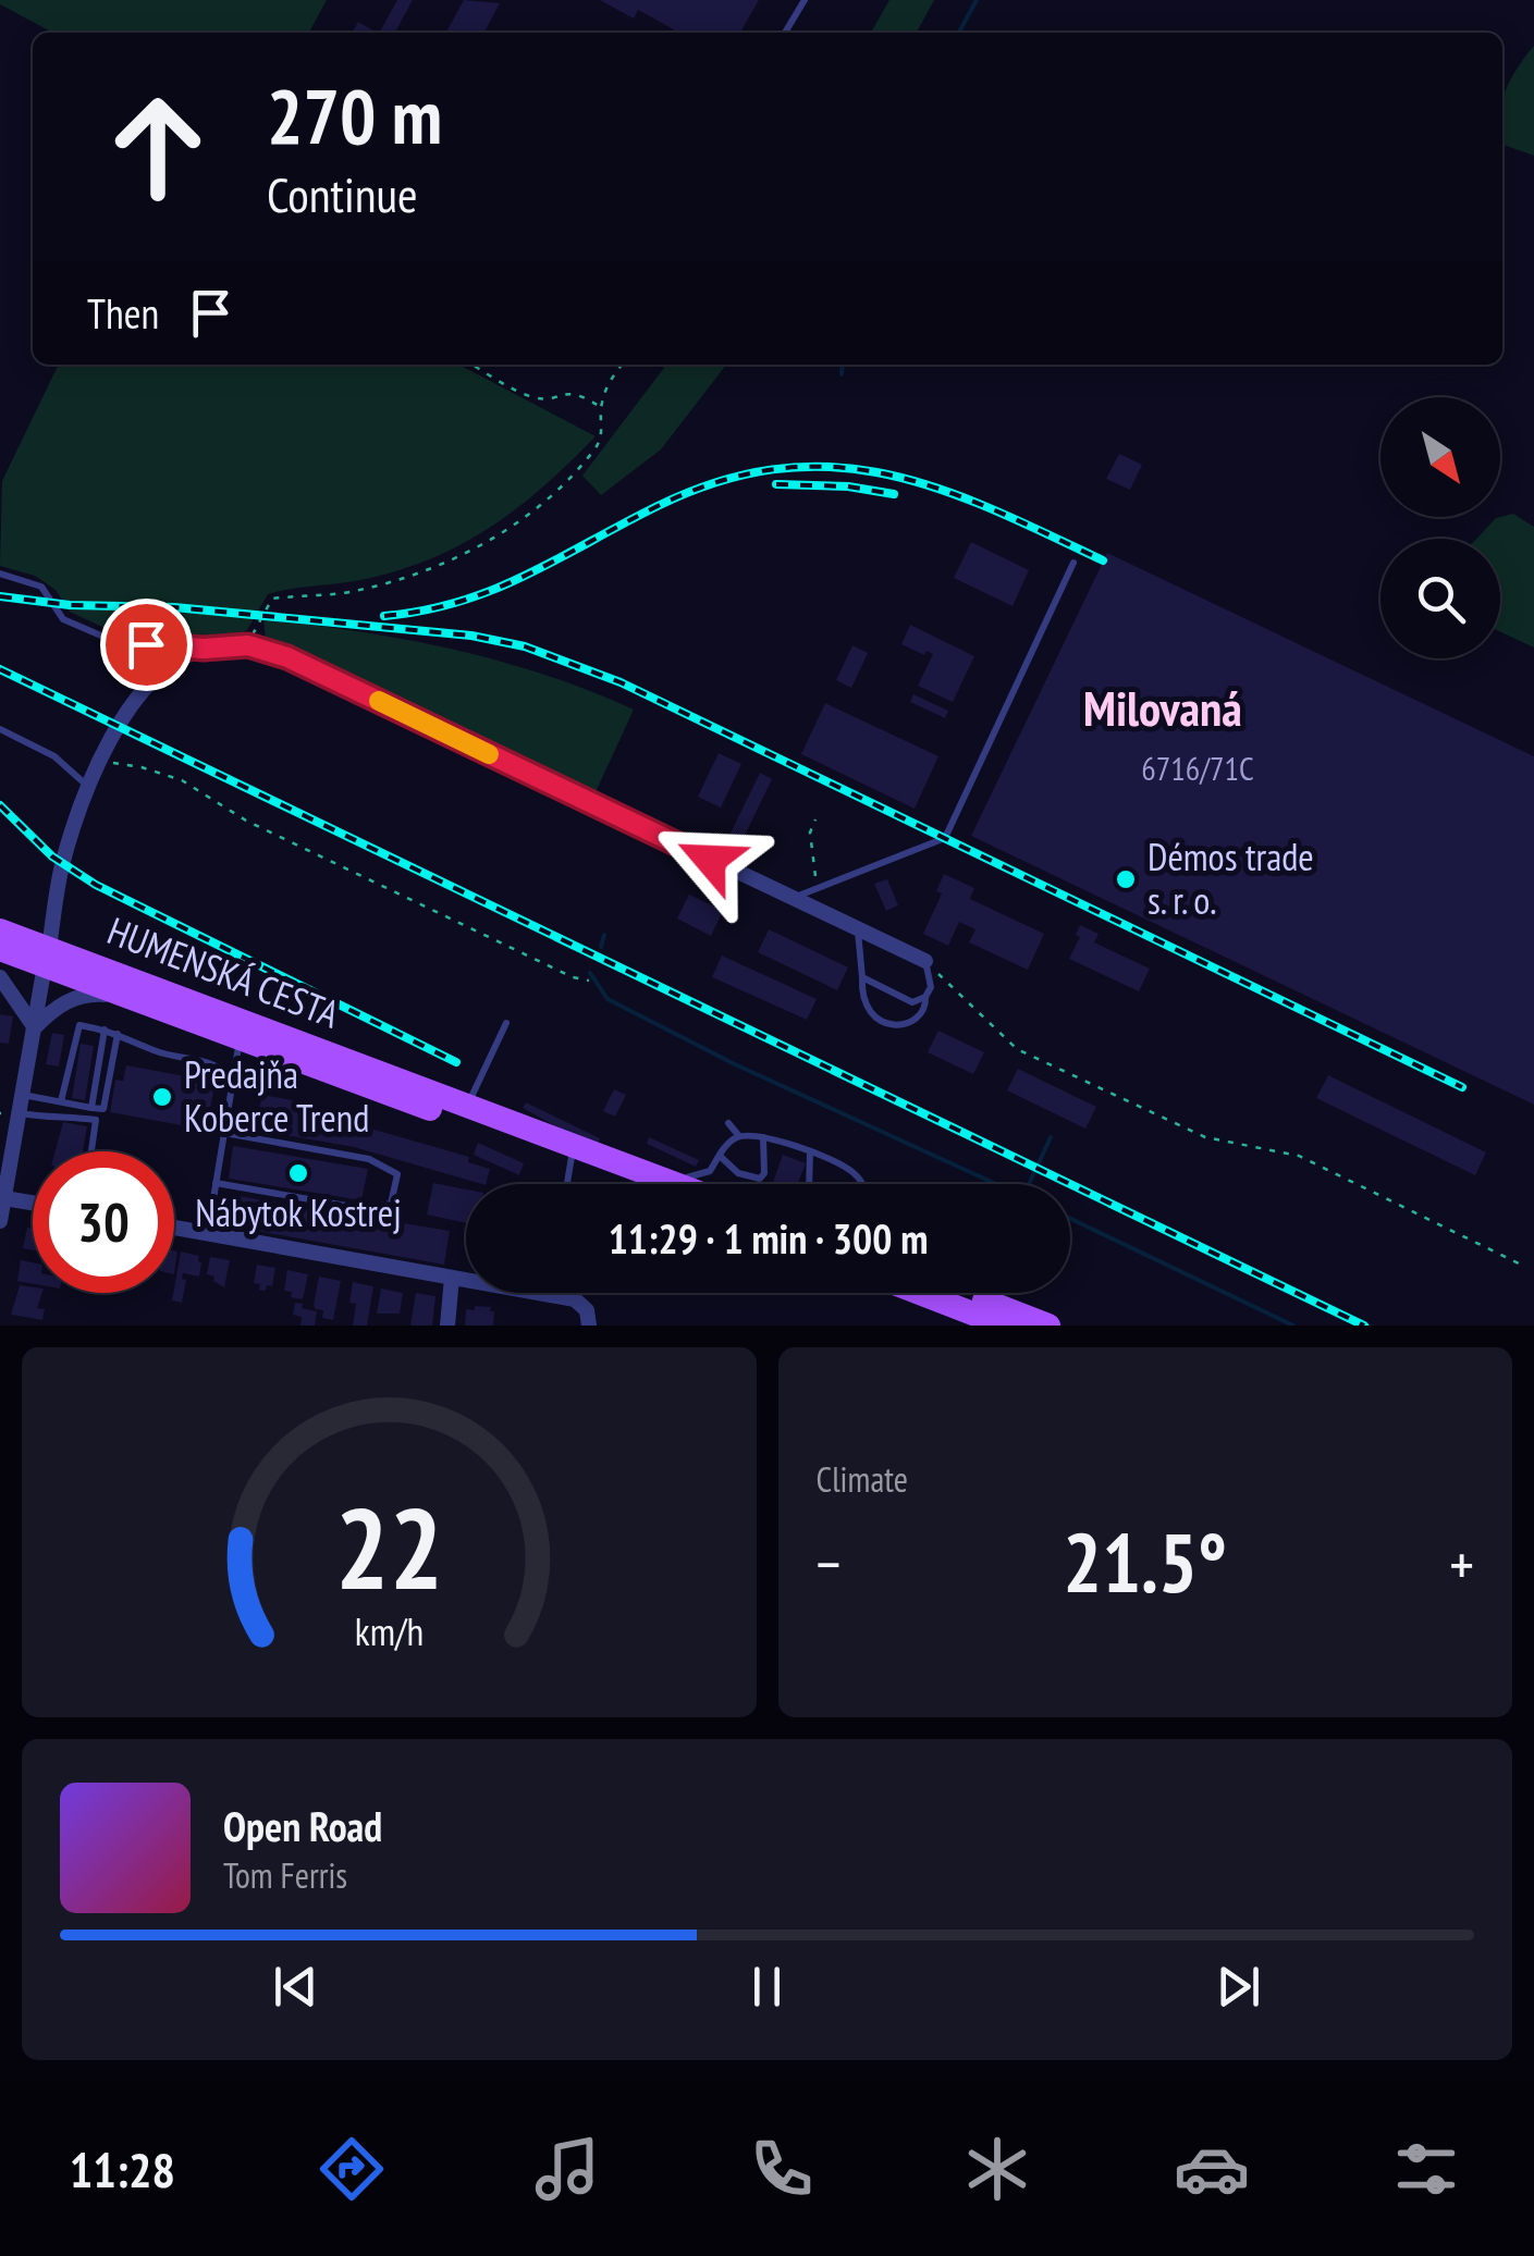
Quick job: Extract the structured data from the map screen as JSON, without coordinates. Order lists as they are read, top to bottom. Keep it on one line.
{"streets":{"main road":["HUMENSKÁ CESTA"]},"districts":["Milovaná"],"places":["Démos trade s. r. o.","Predajňa Koberce Trend","Nábytok Kostrej"],"house_numbers":["6716/71C"],"north":"bottom right","page":{"turn":["270 m","Continue"],"then":"Then","limit":"30","trip":"11:29 · 1 min · 300 m","tile":"Climate","heat":["−","21.5°","+"],"song":["Open Road","Tom Ferris"],"tabs":"11:28","gauge":["22","km/h"]}}
